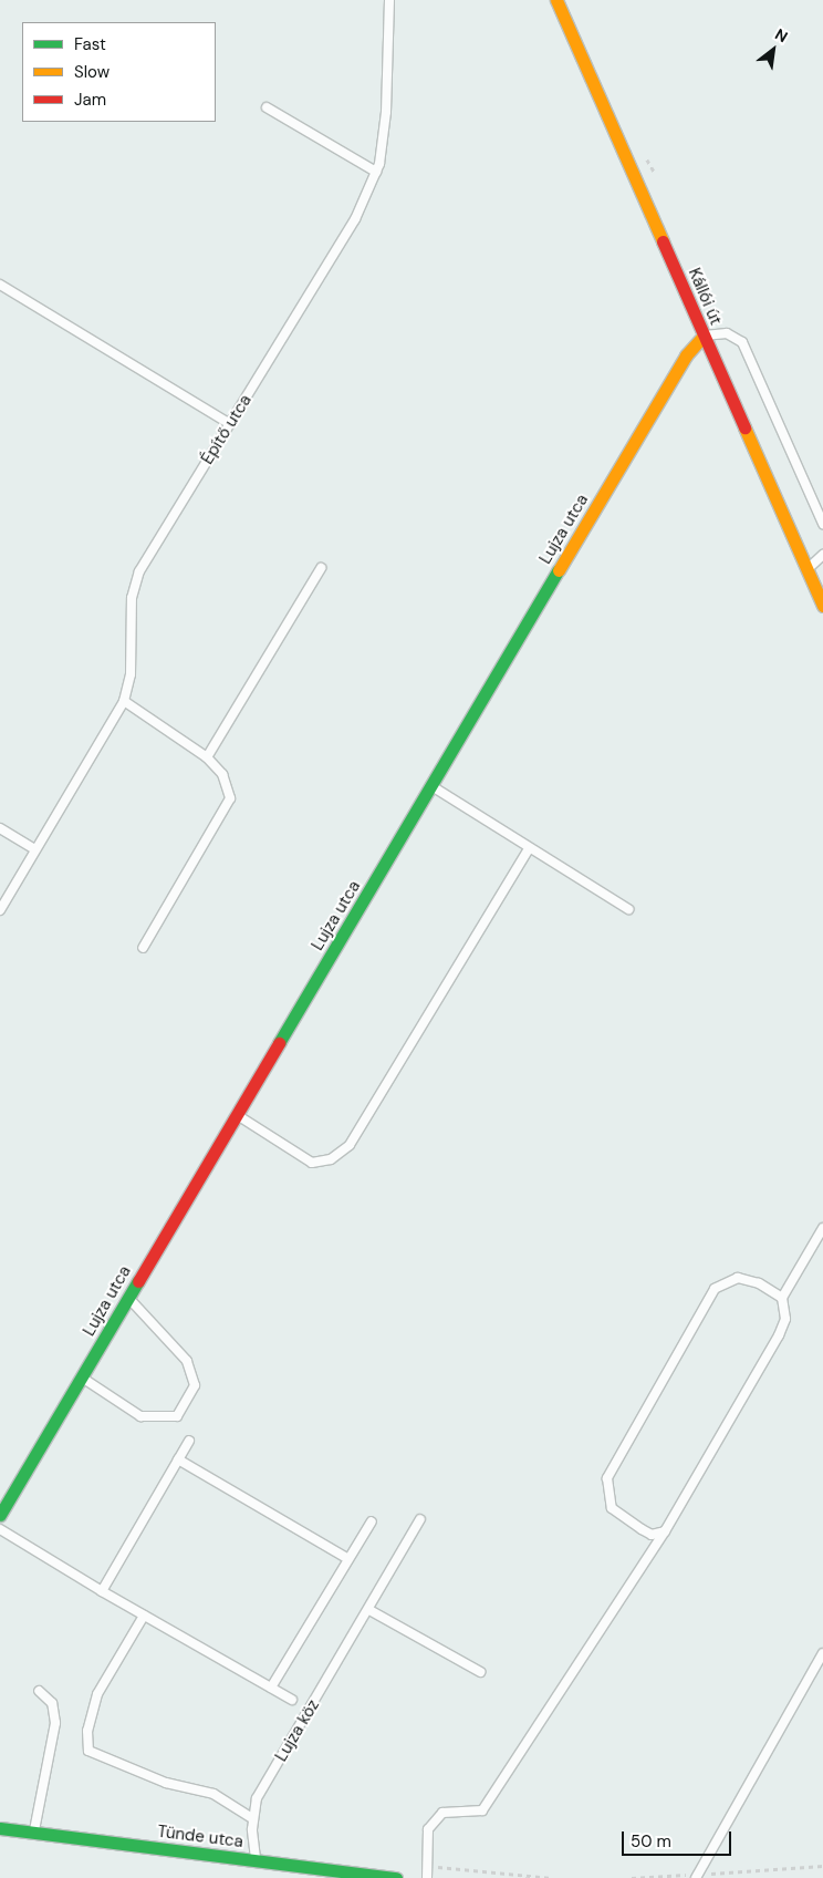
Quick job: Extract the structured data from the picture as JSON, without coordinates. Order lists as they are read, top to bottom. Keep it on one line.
{"streets":{"street":["Kállói út","Lujza utca","Tünde utca"],"lane":["Építő utca","Lujza köz"]},"crossings":[["Kállói út","Lujza utca"],["Lujza köz","Tünde utca"]],"legend":["Fast","Slow","Jam"],"scale_bar":"50 m","north":"top right"}
